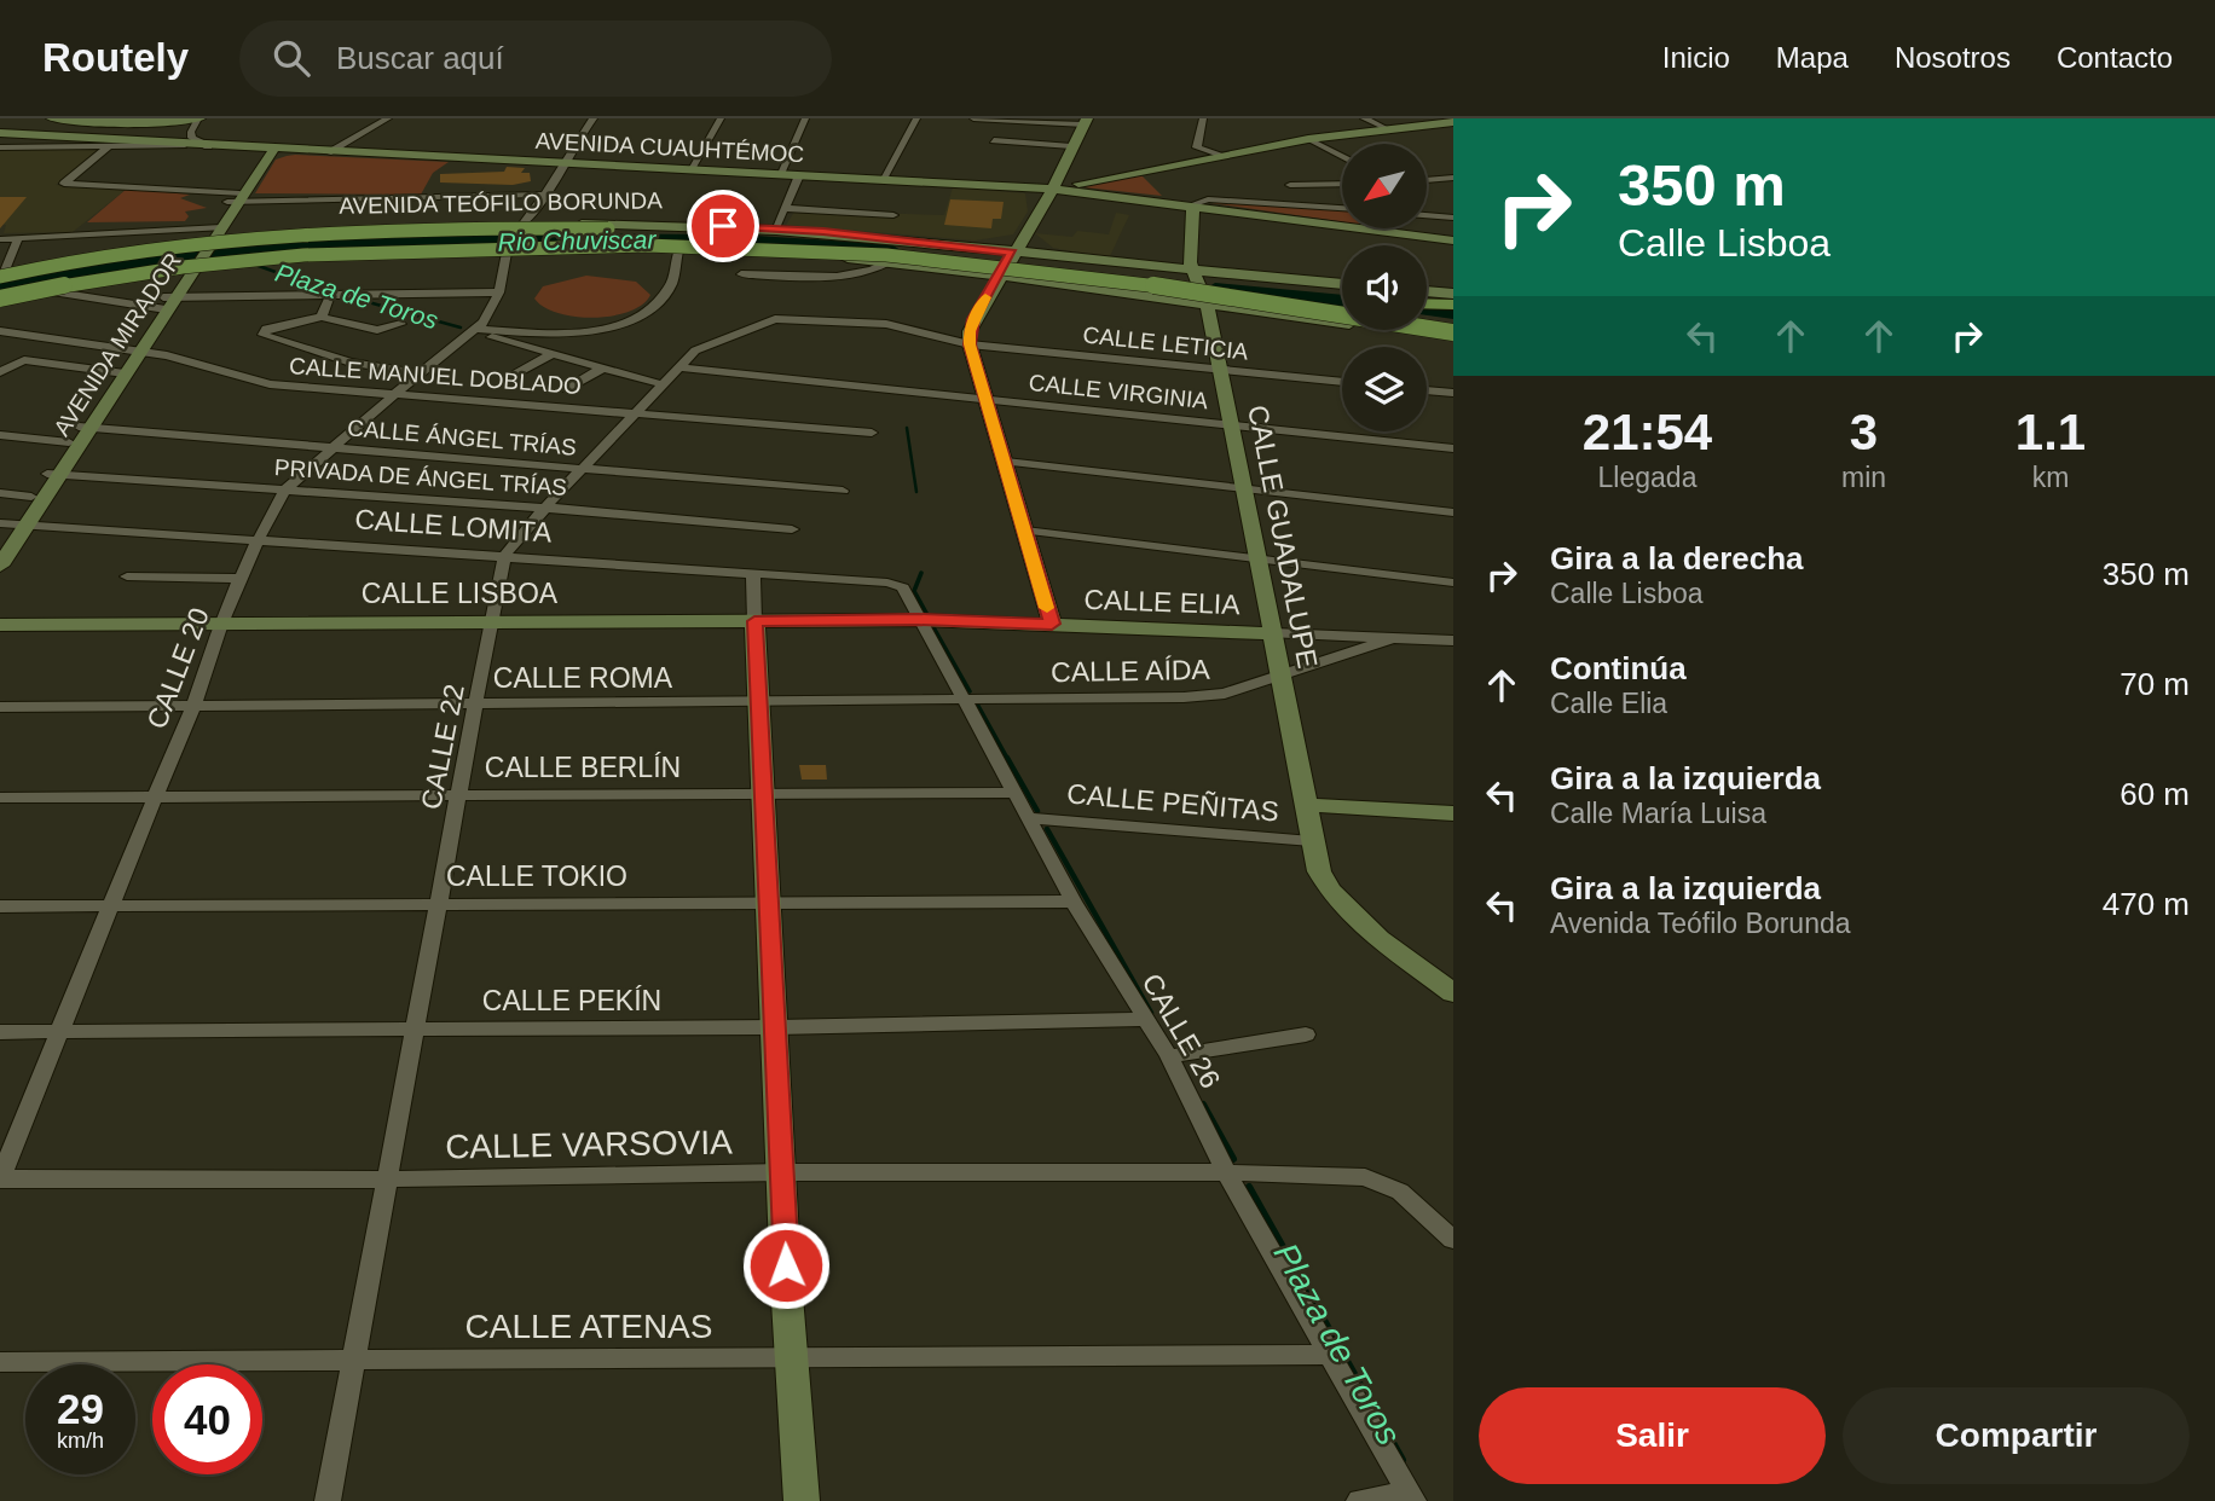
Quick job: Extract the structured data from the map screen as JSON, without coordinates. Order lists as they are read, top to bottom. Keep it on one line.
{"streets":{"main road":["AVENIDA CUAUHTÉMOC","AVENIDA TEÓFILO BORUNDA","AVENIDA MIRADOR","CALLE GUADALUPE","CALLE LISBOA","CALLE ELIA"],"street":["CALLE LETICIA","CALLE MANUEL DOBLADO","CALLE VIRGINIA","CALLE ÁNGEL TRÍAS","PRIVADA DE ÁNGEL TRÍAS","CALLE LOMITA","CALLE 20","CALLE AÍDA","CALLE ROMA","CALLE 22","CALLE BERLÍN","CALLE PEÑITAS","CALLE TOKIO","CALLE PEKÍN","CALLE 26","CALLE VARSOVIA","CALLE ATENAS"]},"crossings":[["AVENIDA CUAUHTÉMOC","AVENIDA MIRADOR"],["AVENIDA TEÓFILO BORUNDA","AVENIDA MIRADOR"],["AVENIDA TEÓFILO BORUNDA","CALLE GUADALUPE"],["AVENIDA TEÓFILO BORUNDA","CALLE 20"],["CALLE LETICIA","CALLE GUADALUPE"],["CALLE LETICIA","CALLE 22"],["AVENIDA MIRADOR","CALLE MANUEL DOBLADO"],["AVENIDA MIRADOR","CALLE ÁNGEL TRÍAS"],["AVENIDA MIRADOR","PRIVADA DE ÁNGEL TRÍAS"],["AVENIDA MIRADOR","CALLE LOMITA"],["CALLE MANUEL DOBLADO","CALLE 20"],["CALLE MANUEL DOBLADO","CALLE 22"],["CALLE VIRGINIA","CALLE GUADALUPE"],["CALLE VIRGINIA","CALLE 22"],["CALLE ÁNGEL TRÍAS","CALLE 20"],["CALLE ÁNGEL TRÍAS","CALLE 22"],["PRIVADA DE ÁNGEL TRÍAS","CALLE 20"],["PRIVADA DE ÁNGEL TRÍAS","CALLE 22"],["CALLE LOMITA","CALLE 20"],["CALLE LOMITA","CALLE 22"],["CALLE LOMITA","CALLE 26"],["CALLE GUADALUPE","CALLE ELIA"],["CALLE GUADALUPE","CALLE AÍDA"],["CALLE GUADALUPE","CALLE PEÑITAS"],["CALLE LISBOA","CALLE ELIA"],["CALLE LISBOA","CALLE 20"],["CALLE LISBOA","CALLE 22"],["CALLE LISBOA","CALLE 26"],["CALLE ELIA","CALLE AÍDA"],["CALLE ELIA","CALLE 26"],["CALLE 20","CALLE ROMA"],["CALLE 20","CALLE BERLÍN"],["CALLE 20","CALLE TOKIO"],["CALLE 20","CALLE PEKÍN"],["CALLE 20","CALLE VARSOVIA"],["CALLE AÍDA","CALLE ROMA"],["CALLE AÍDA","CALLE 26"],["CALLE ROMA","CALLE 22"],["CALLE ROMA","CALLE 26"],["CALLE 22","CALLE BERLÍN"],["CALLE 22","CALLE TOKIO"],["CALLE 22","CALLE PEKÍN"],["CALLE 22","CALLE VARSOVIA"],["CALLE 22","CALLE ATENAS"],["CALLE BERLÍN","CALLE 26"],["CALLE PEÑITAS","CALLE 26"],["CALLE TOKIO","CALLE 26"],["CALLE PEKÍN","CALLE 26"],["CALLE 26","CALLE VARSOVIA"],["CALLE 26","CALLE ATENAS"]],"water":["Rio Chuviscar","Plaza de Toros"],"north":"bottom left","page":{"header":"Routely","search":"Buscar aquí","nav":["Inicio","Mapa","Nosotros","Contacto"],"turn":["350 m","Calle Lisboa"],"eta":["21:54","Llegada","3","min","1.1","km"],"list":[{"name":"Gira a la derecha","note":"Calle Lisboa","value":"350 m"},{"name":"Continúa","note":"Calle Elia","value":"70 m"},{"name":"Gira a la izquierda","note":"Calle María Luisa","value":"60 m"},{"name":"Gira a la izquierda","note":"Avenida Teófilo Borunda","value":"470 m"}],"speed":"29 km/h","limit":"40","buttons":["Salir","Compartir"]}}
